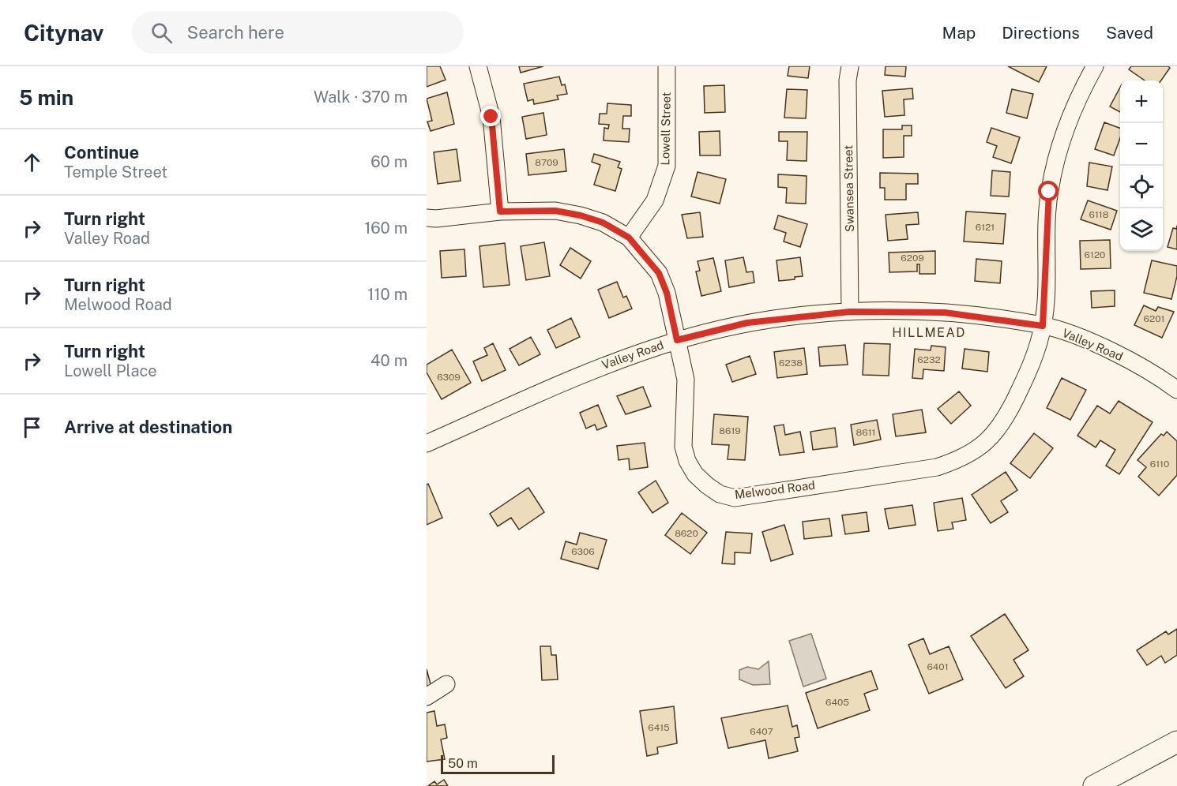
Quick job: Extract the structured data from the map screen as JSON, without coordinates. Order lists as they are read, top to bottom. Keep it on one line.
{"streets":{"street":["Lowell Street","Swansea Street","Valley Road","Melwood Road"]},"crossings":[["Lowell Street","Melwood Road"],["Swansea Street","Valley Road"],["Valley Road","Melwood Road"]],"districts":["HILLMEAD"],"house_numbers":["8709","6118","6121","6120","6209","6201","6232","6238","6309","8619","8611","6110","8620","6306","6401","6405","6415","6407"],"scale_bar":"50 m","page":{"header":"Citynav","search":"Search here","nav":["Map","Directions","Saved"],"heading":["5 min","Walk · 370 m"],"map_buttons":["+","−"],"list":[["Continue","Temple Street","60 m"],["Turn right","Valley Road","160 m"],["Turn right","Melwood Road","110 m"],["Turn right","Lowell Place","40 m"],"Arrive at destination"],"scale":"50 m"}}
